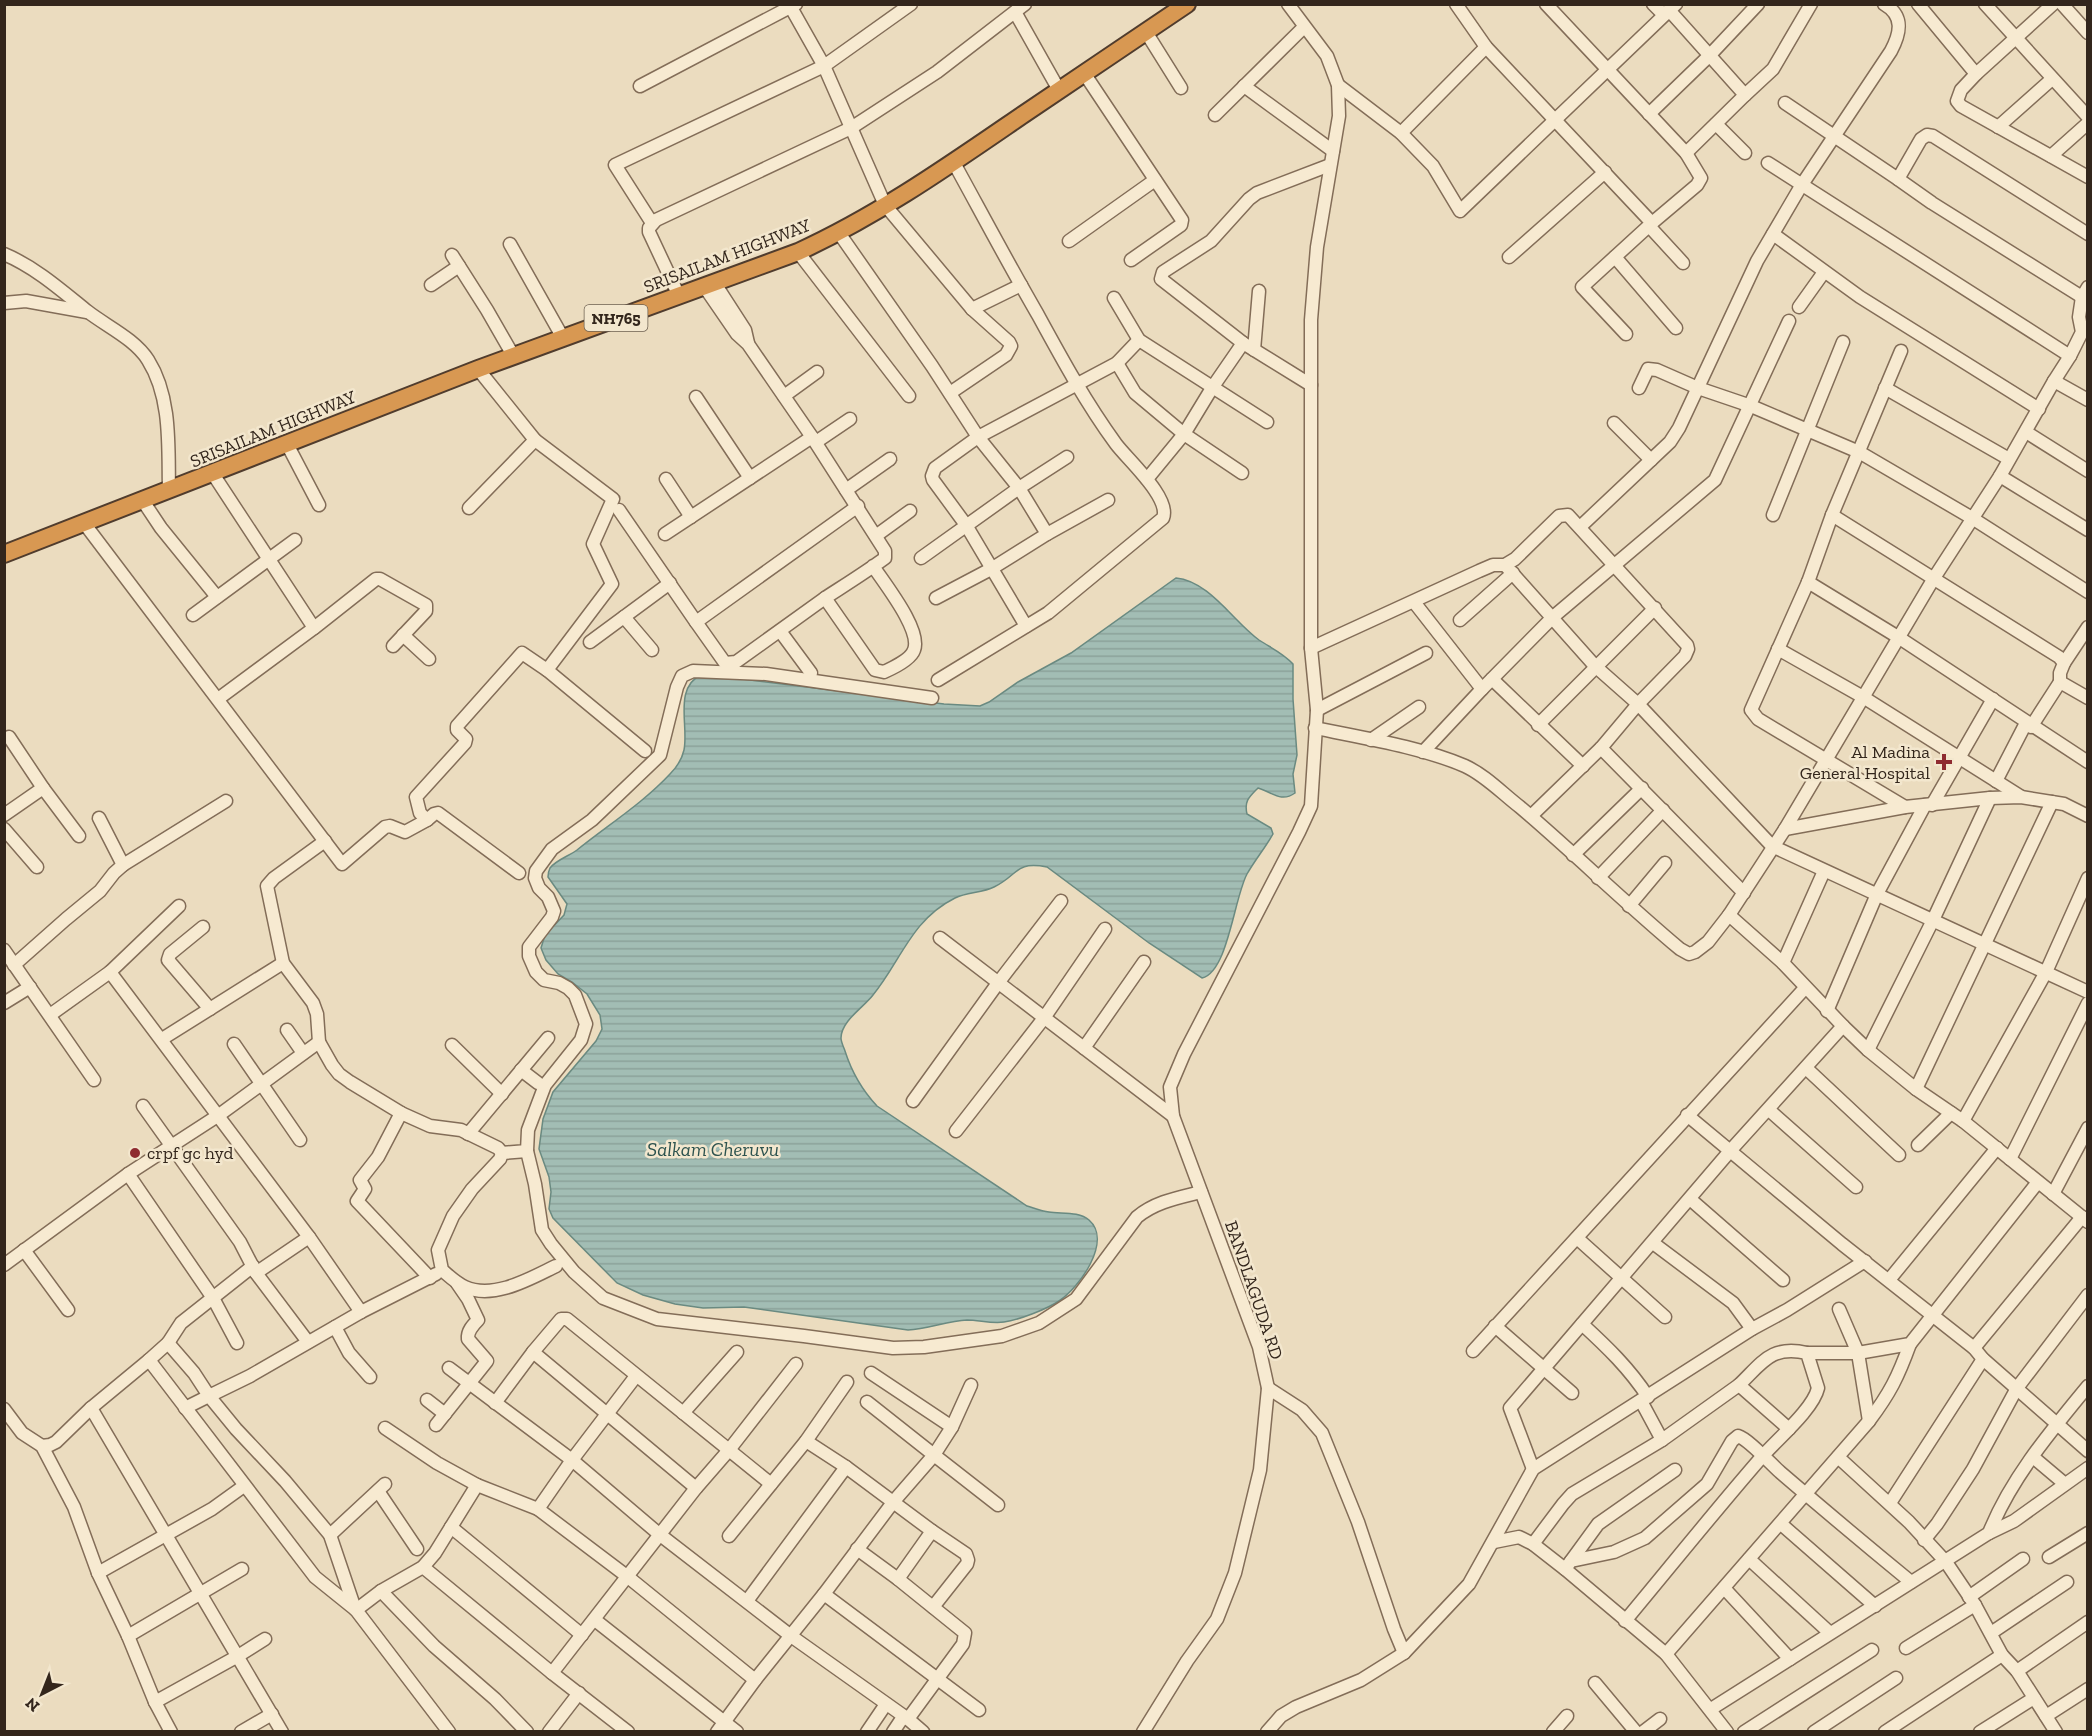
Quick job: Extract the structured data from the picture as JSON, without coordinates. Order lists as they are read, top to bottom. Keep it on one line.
{"streets":{"highway":["SRISAILAM HIGHWAY","NH765"],"street":["BANDLAGUDA RD"]},"water":["Salkam Cheruvu"],"places":{"health":["Al Madina General Hospital"],"other":["crpf gc hyd"]},"north":"bottom left"}
